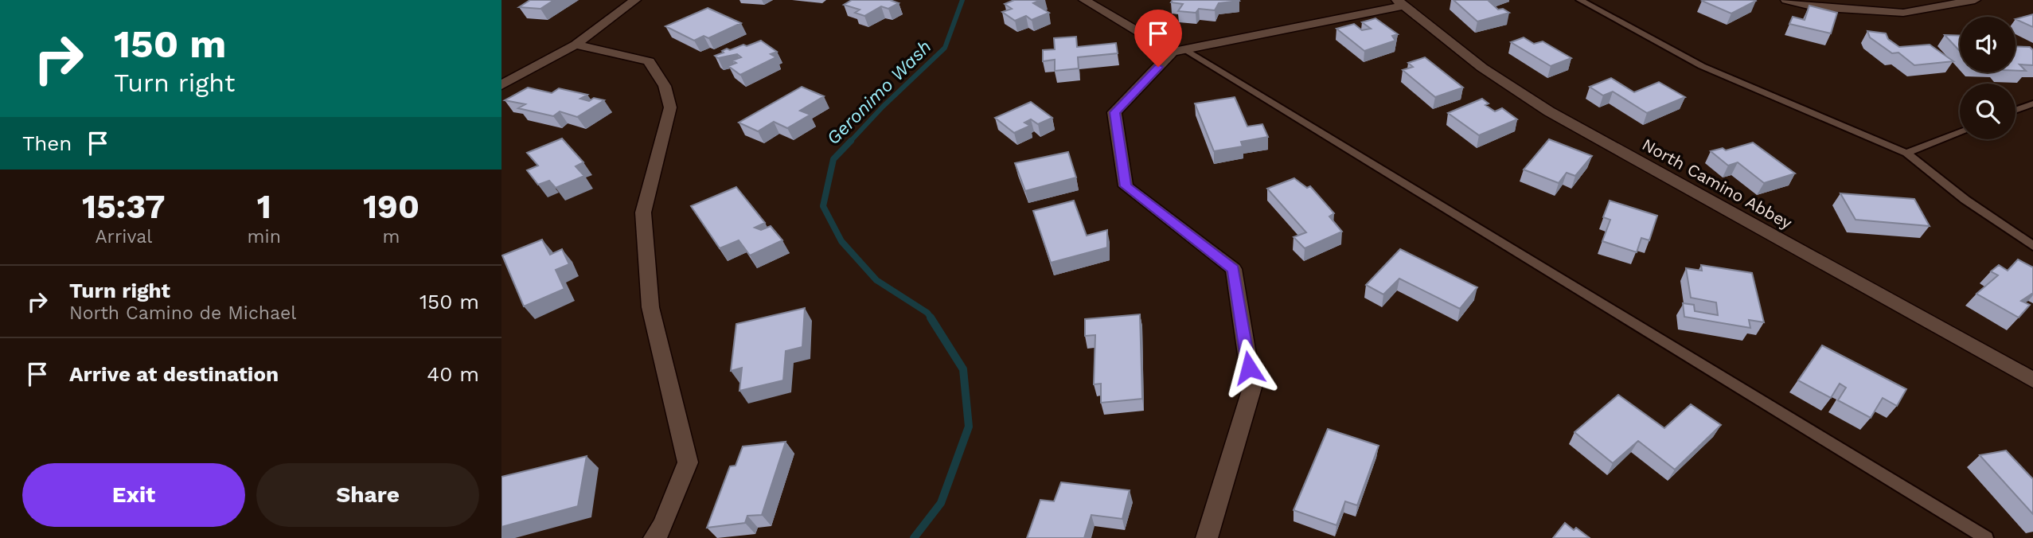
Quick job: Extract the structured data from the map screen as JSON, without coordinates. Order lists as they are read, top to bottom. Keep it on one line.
{"streets":{"street":["North Camino Abbey"]},"water":["Geronimo Wash"],"page":{"turn":["150 m","Turn right"],"then":"Then","eta":["15:37","Arrival","1","min","190","m"],"list":[{"name":"Turn right","note":"North Camino de Michael","value":"150 m"},{"name":"Arrive at destination","value":"40 m"}],"buttons":["Exit","Share"]}}
